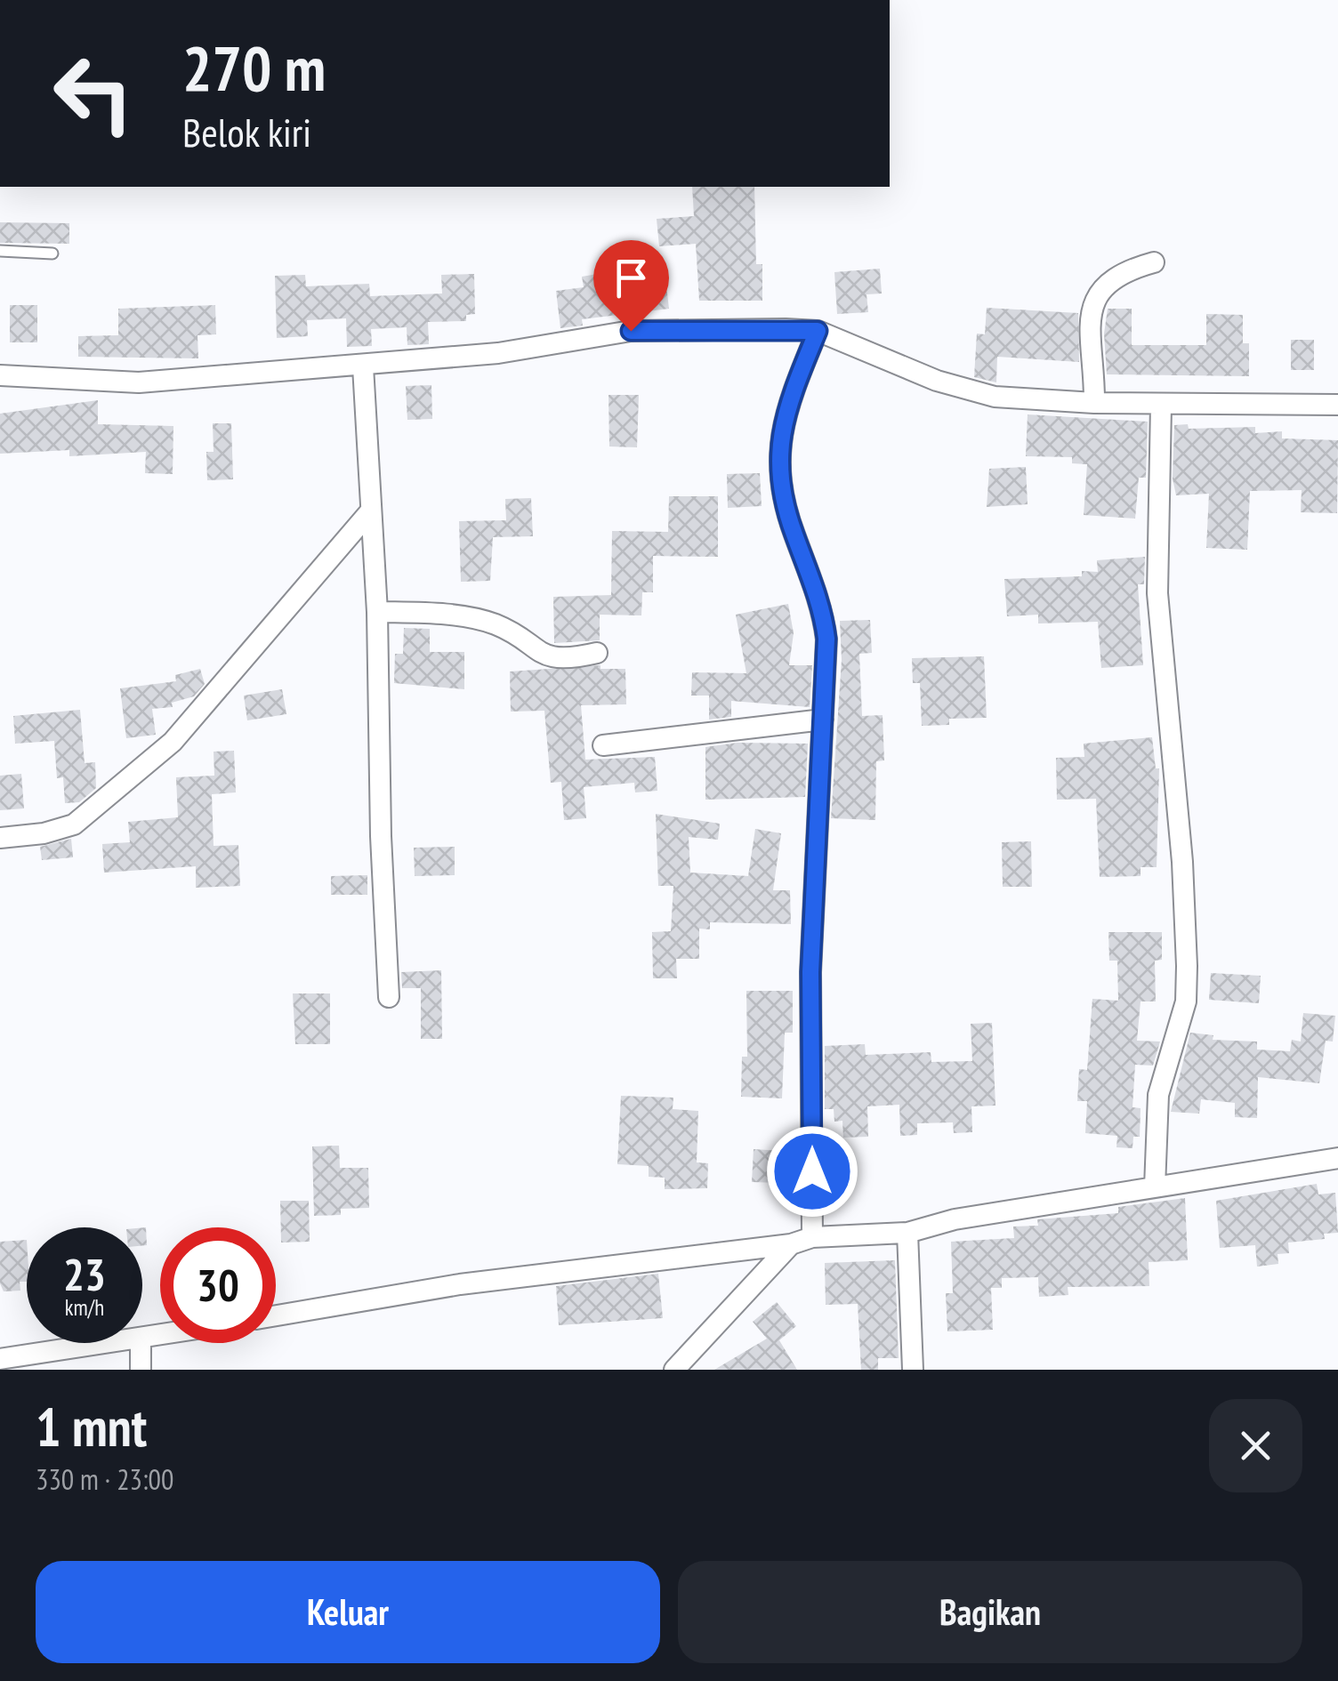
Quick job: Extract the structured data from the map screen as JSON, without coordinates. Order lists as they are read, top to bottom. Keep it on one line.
{"page":{"turn":["270 m","Belok kiri"],"speed":"23 km/h","limit":"30","heading":["1 mnt","330 m · 23:00"],"buttons":["Keluar","Bagikan"]}}
